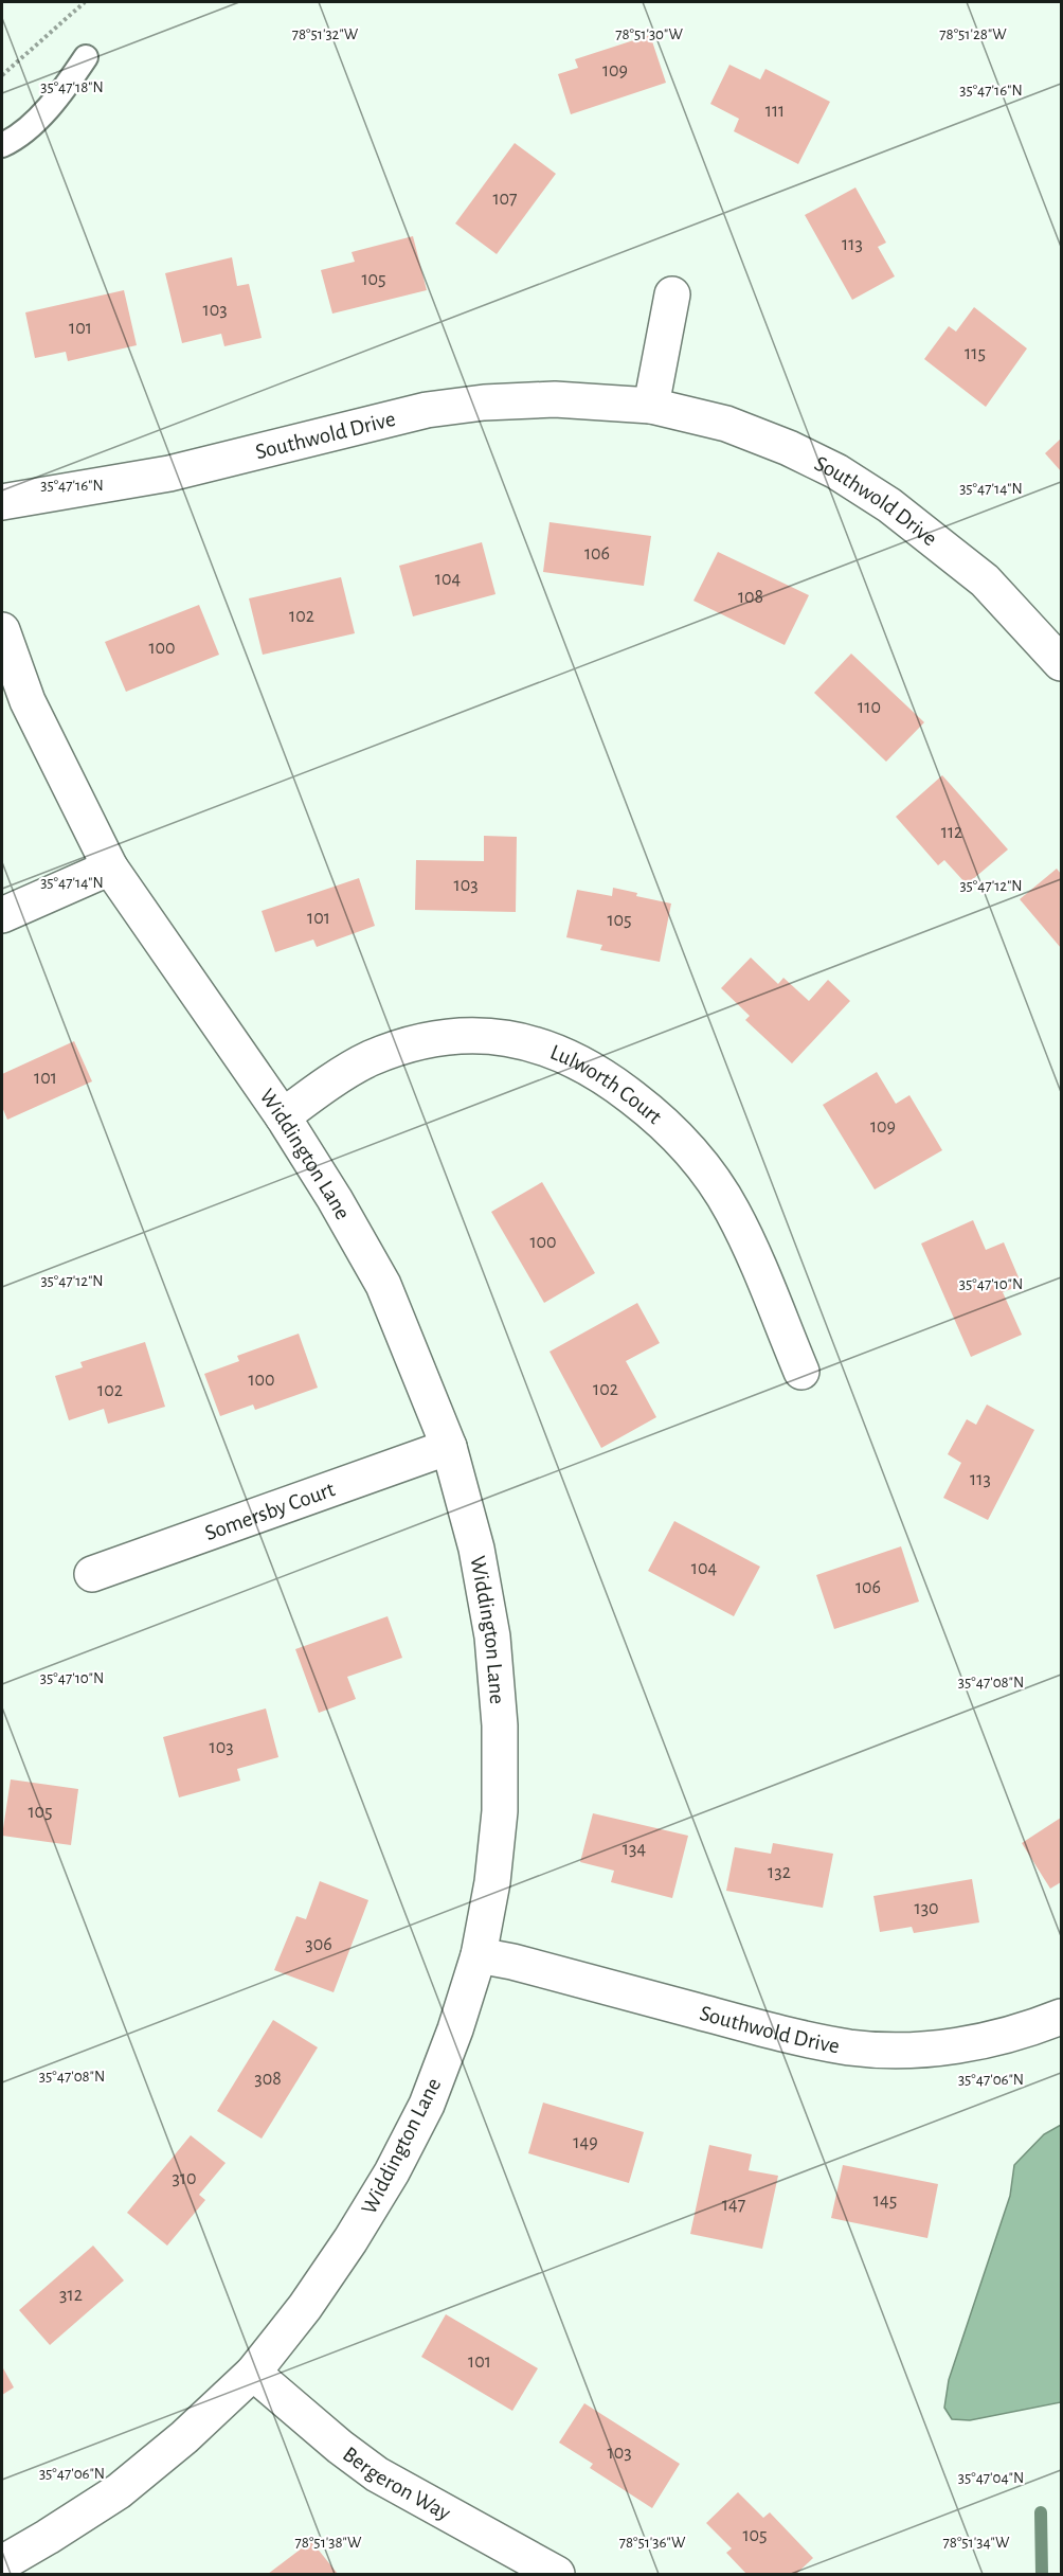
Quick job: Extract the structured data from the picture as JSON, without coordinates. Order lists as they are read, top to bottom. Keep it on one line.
{"streets":{"street":["Southwold Drive","Lulworth Court","Widdington Lane","Somersby Court","Bergeron Way"]},"crossings":[["Southwold Drive","Widdington Lane"],["Lulworth Court","Widdington Lane"],["Widdington Lane","Somersby Court"],["Widdington Lane","Bergeron Way"]],"house_numbers":["109","111","107","113","105","103","101","115","106","104","108","102","100","110","112","103","101","105","101","109","100","100","102","102","113","104","106","103","105","134","132","130","306","308","149","310","145","147","312","101","103","105"],"coordinates":["78°51'32\"W","78°51'30\"W","78°51'28\"W","35°47'18\"N","35°47'16\"N","35°47'14\"N","35°47'12\"N","35°47'10\"N","35°47'08\"N","35°47'06\"N","35°47'04\"N","78°51'38\"W","78°51'36\"W","78°51'34\"W"]}
